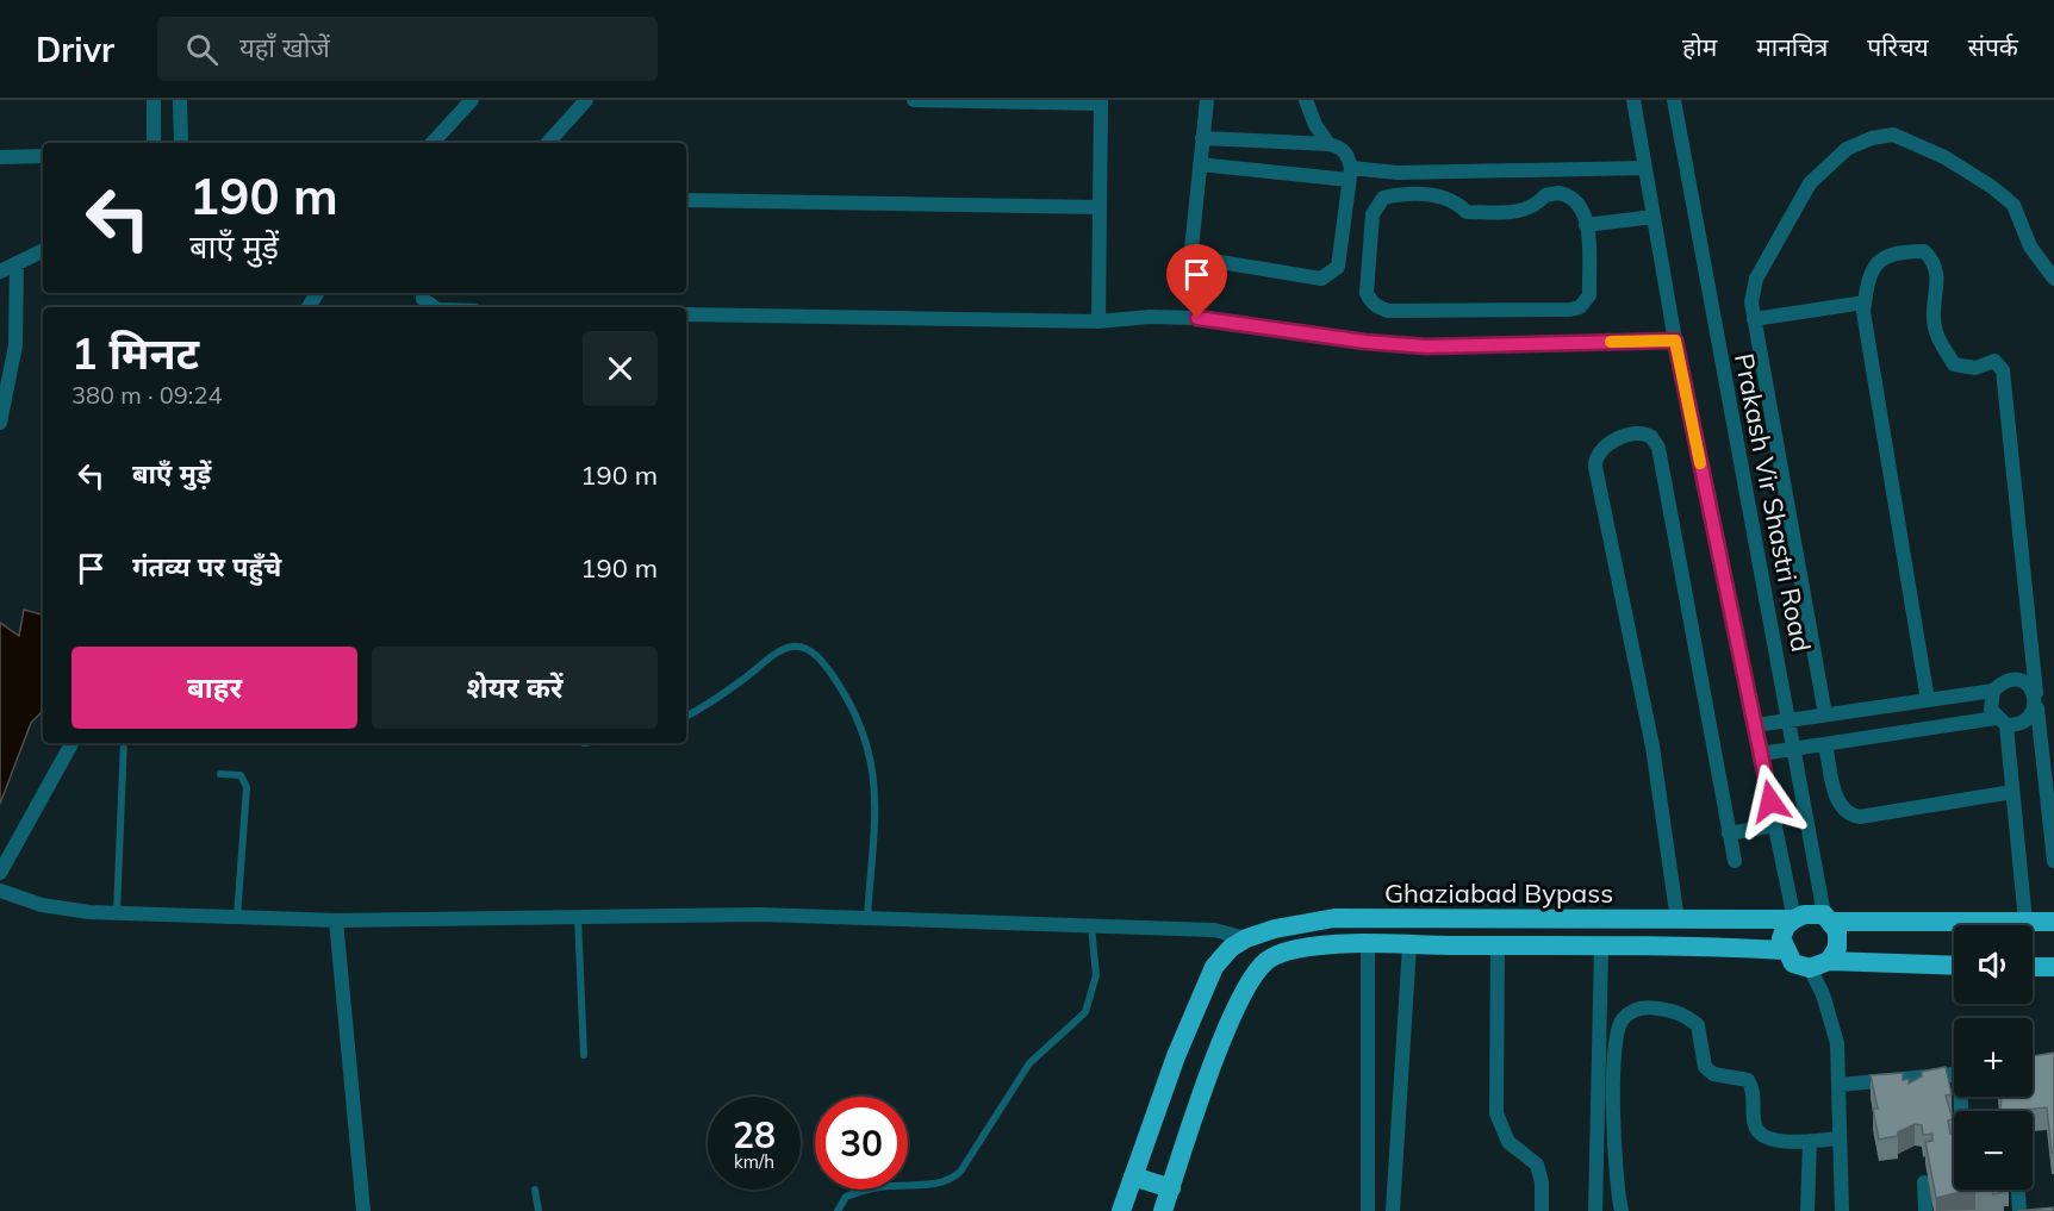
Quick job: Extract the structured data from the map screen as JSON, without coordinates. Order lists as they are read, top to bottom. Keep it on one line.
{"streets":{"highway":["Ghaziabad Bypass"],"street":["Prakash Vir Shastri Road"]},"crossings":[["Prakash Vir Shastri Road","Ghaziabad Bypass"]],"page":{"header":"Drivr","search":"यहाँ खोजें","nav":["होम","मानचित्र","परिचय","संपर्क"],"turn":["190 m","बाएँ मुड़ें"],"heading":["1 मिनट","380 m · 09:24"],"list":[{"name":"बाएँ मुड़ें","value":"190 m"},{"name":"गंतव्य पर पहुँचे","value":"190 m"}],"buttons":["बाहर","शेयर करें"],"map_buttons":["+","−"],"speed":"28 km/h","limit":"30"}}
